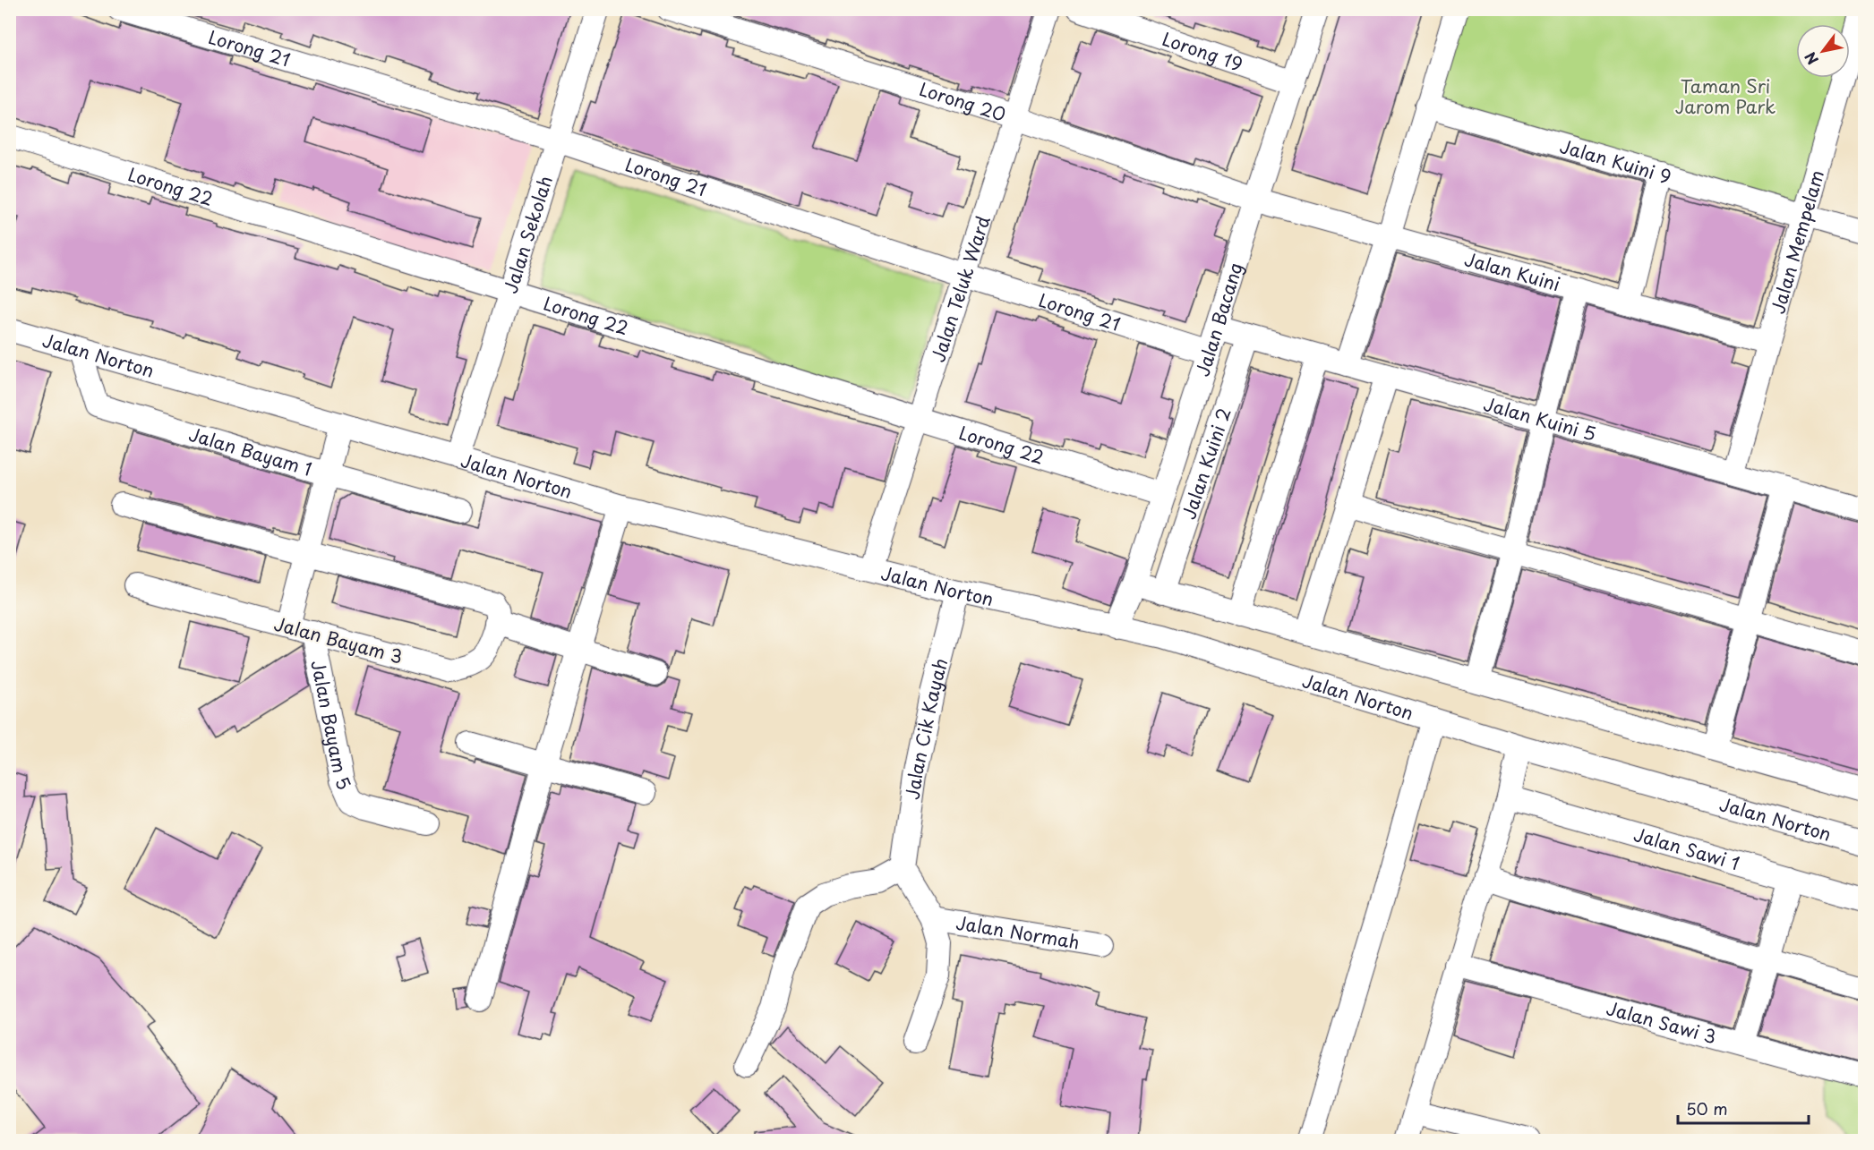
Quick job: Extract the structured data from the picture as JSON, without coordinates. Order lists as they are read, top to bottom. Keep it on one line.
{"streets":{"street":["Lorong 21","Lorong 19","Lorong 20","Jalan Kuini 9","Lorong 22","Jalan Sekolah","Jalan Mempelam","Jalan Kuini","Jalan Teluk Ward","Jalan Bacang","Jalan Norton","Jalan Kuini 5","Jalan Bayam 1","Jalan Kuini 2","Jalan Bayam 3","Jalan Bayam 5","Jalan Cik Kayah","Jalan Sawi 1","Jalan Normah","Jalan Sawi 3"]},"crossings":[["Lorong 21","Jalan Sekolah"],["Lorong 21","Jalan Teluk Ward"],["Lorong 21","Jalan Bacang"],["Lorong 19","Jalan Bacang"],["Lorong 20","Jalan Kuini"],["Lorong 20","Jalan Teluk Ward"],["Lorong 20","Jalan Bacang"],["Jalan Kuini 9","Jalan Mempelam"],["Lorong 22","Jalan Sekolah"],["Lorong 22","Jalan Teluk Ward"],["Lorong 22","Jalan Bacang"],["Jalan Sekolah","Jalan Norton"],["Jalan Mempelam","Jalan Kuini"],["Jalan Mempelam","Jalan Kuini 5"],["Jalan Kuini","Jalan Bacang"],["Jalan Teluk Ward","Jalan Norton"],["Jalan Bacang","Jalan Norton"],["Jalan Bacang","Jalan Kuini 5"],["Jalan Norton","Jalan Bayam 1"],["Jalan Norton","Jalan Cik Kayah"],["Jalan Kuini 5","Jalan Kuini 2"],["Jalan Bayam 3","Jalan Bayam 5"]],"parks":["Taman Sri Jarom Park"],"scale_bar":"50 m","north":"bottom left"}
